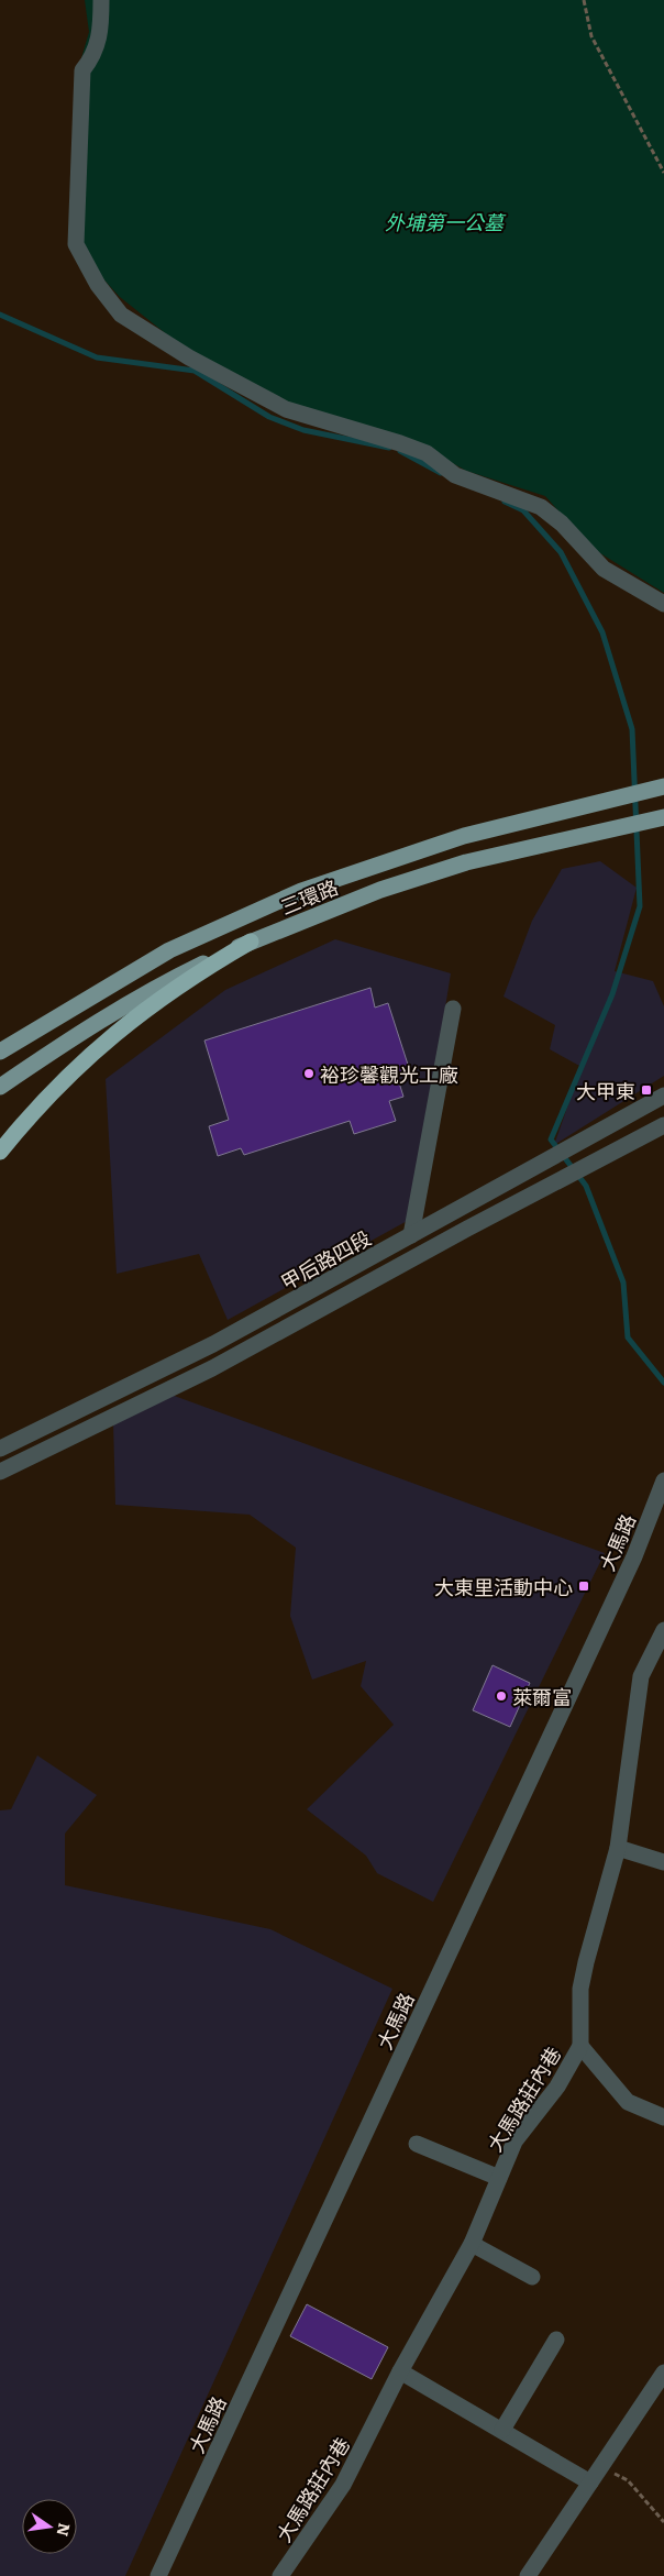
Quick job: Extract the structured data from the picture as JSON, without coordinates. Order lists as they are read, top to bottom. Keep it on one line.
{"streets":{"main road":["三環路"],"street":["甲后路四段","大馬路","大馬路莊內巷"]},"parks":["外埔第一公墓"],"places":{"other":["裕珍馨觀光工廠","萊爾富"],"transit":["大甲東","大東里活動中心"]},"north":"right"}
